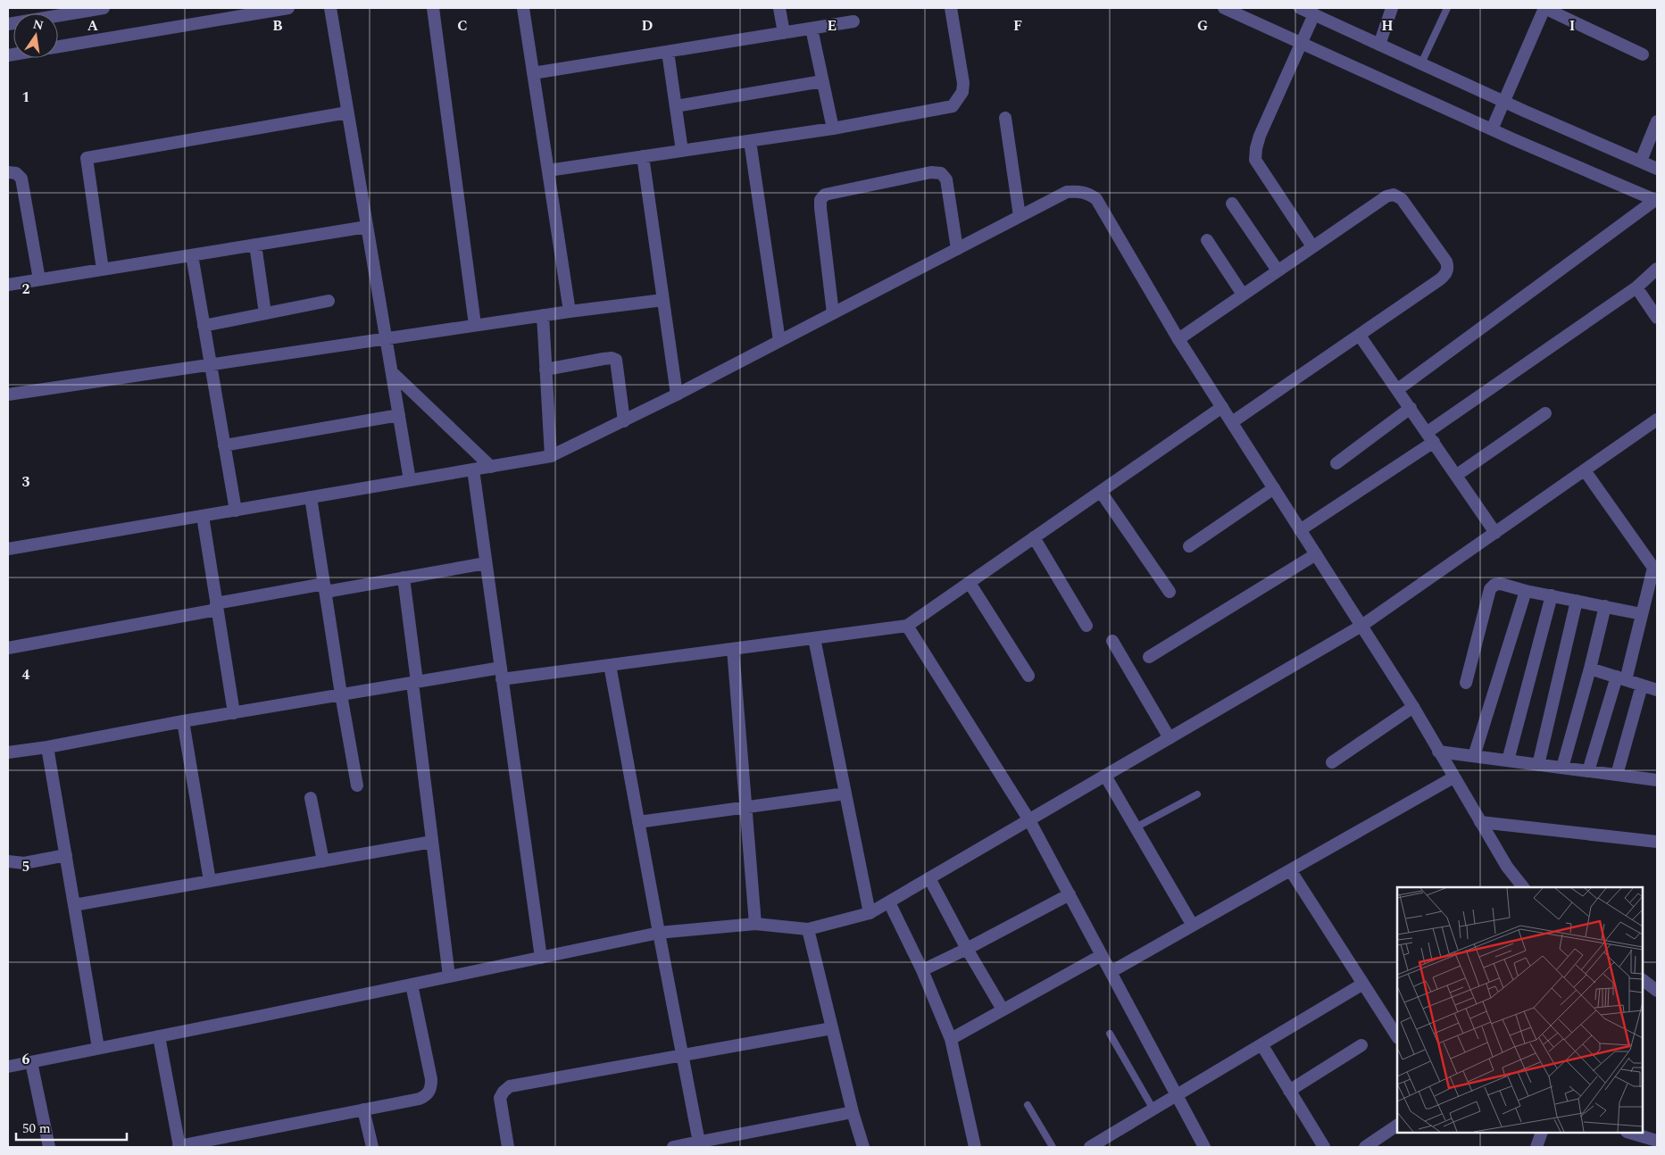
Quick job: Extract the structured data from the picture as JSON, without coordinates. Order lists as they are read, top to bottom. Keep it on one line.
{"scale_bar":"50 m","north":"top","grid":{"columns":["A","B","C","D","E","F","G","H","I"],"rows":["1","2","3","4","5","6"]}}
